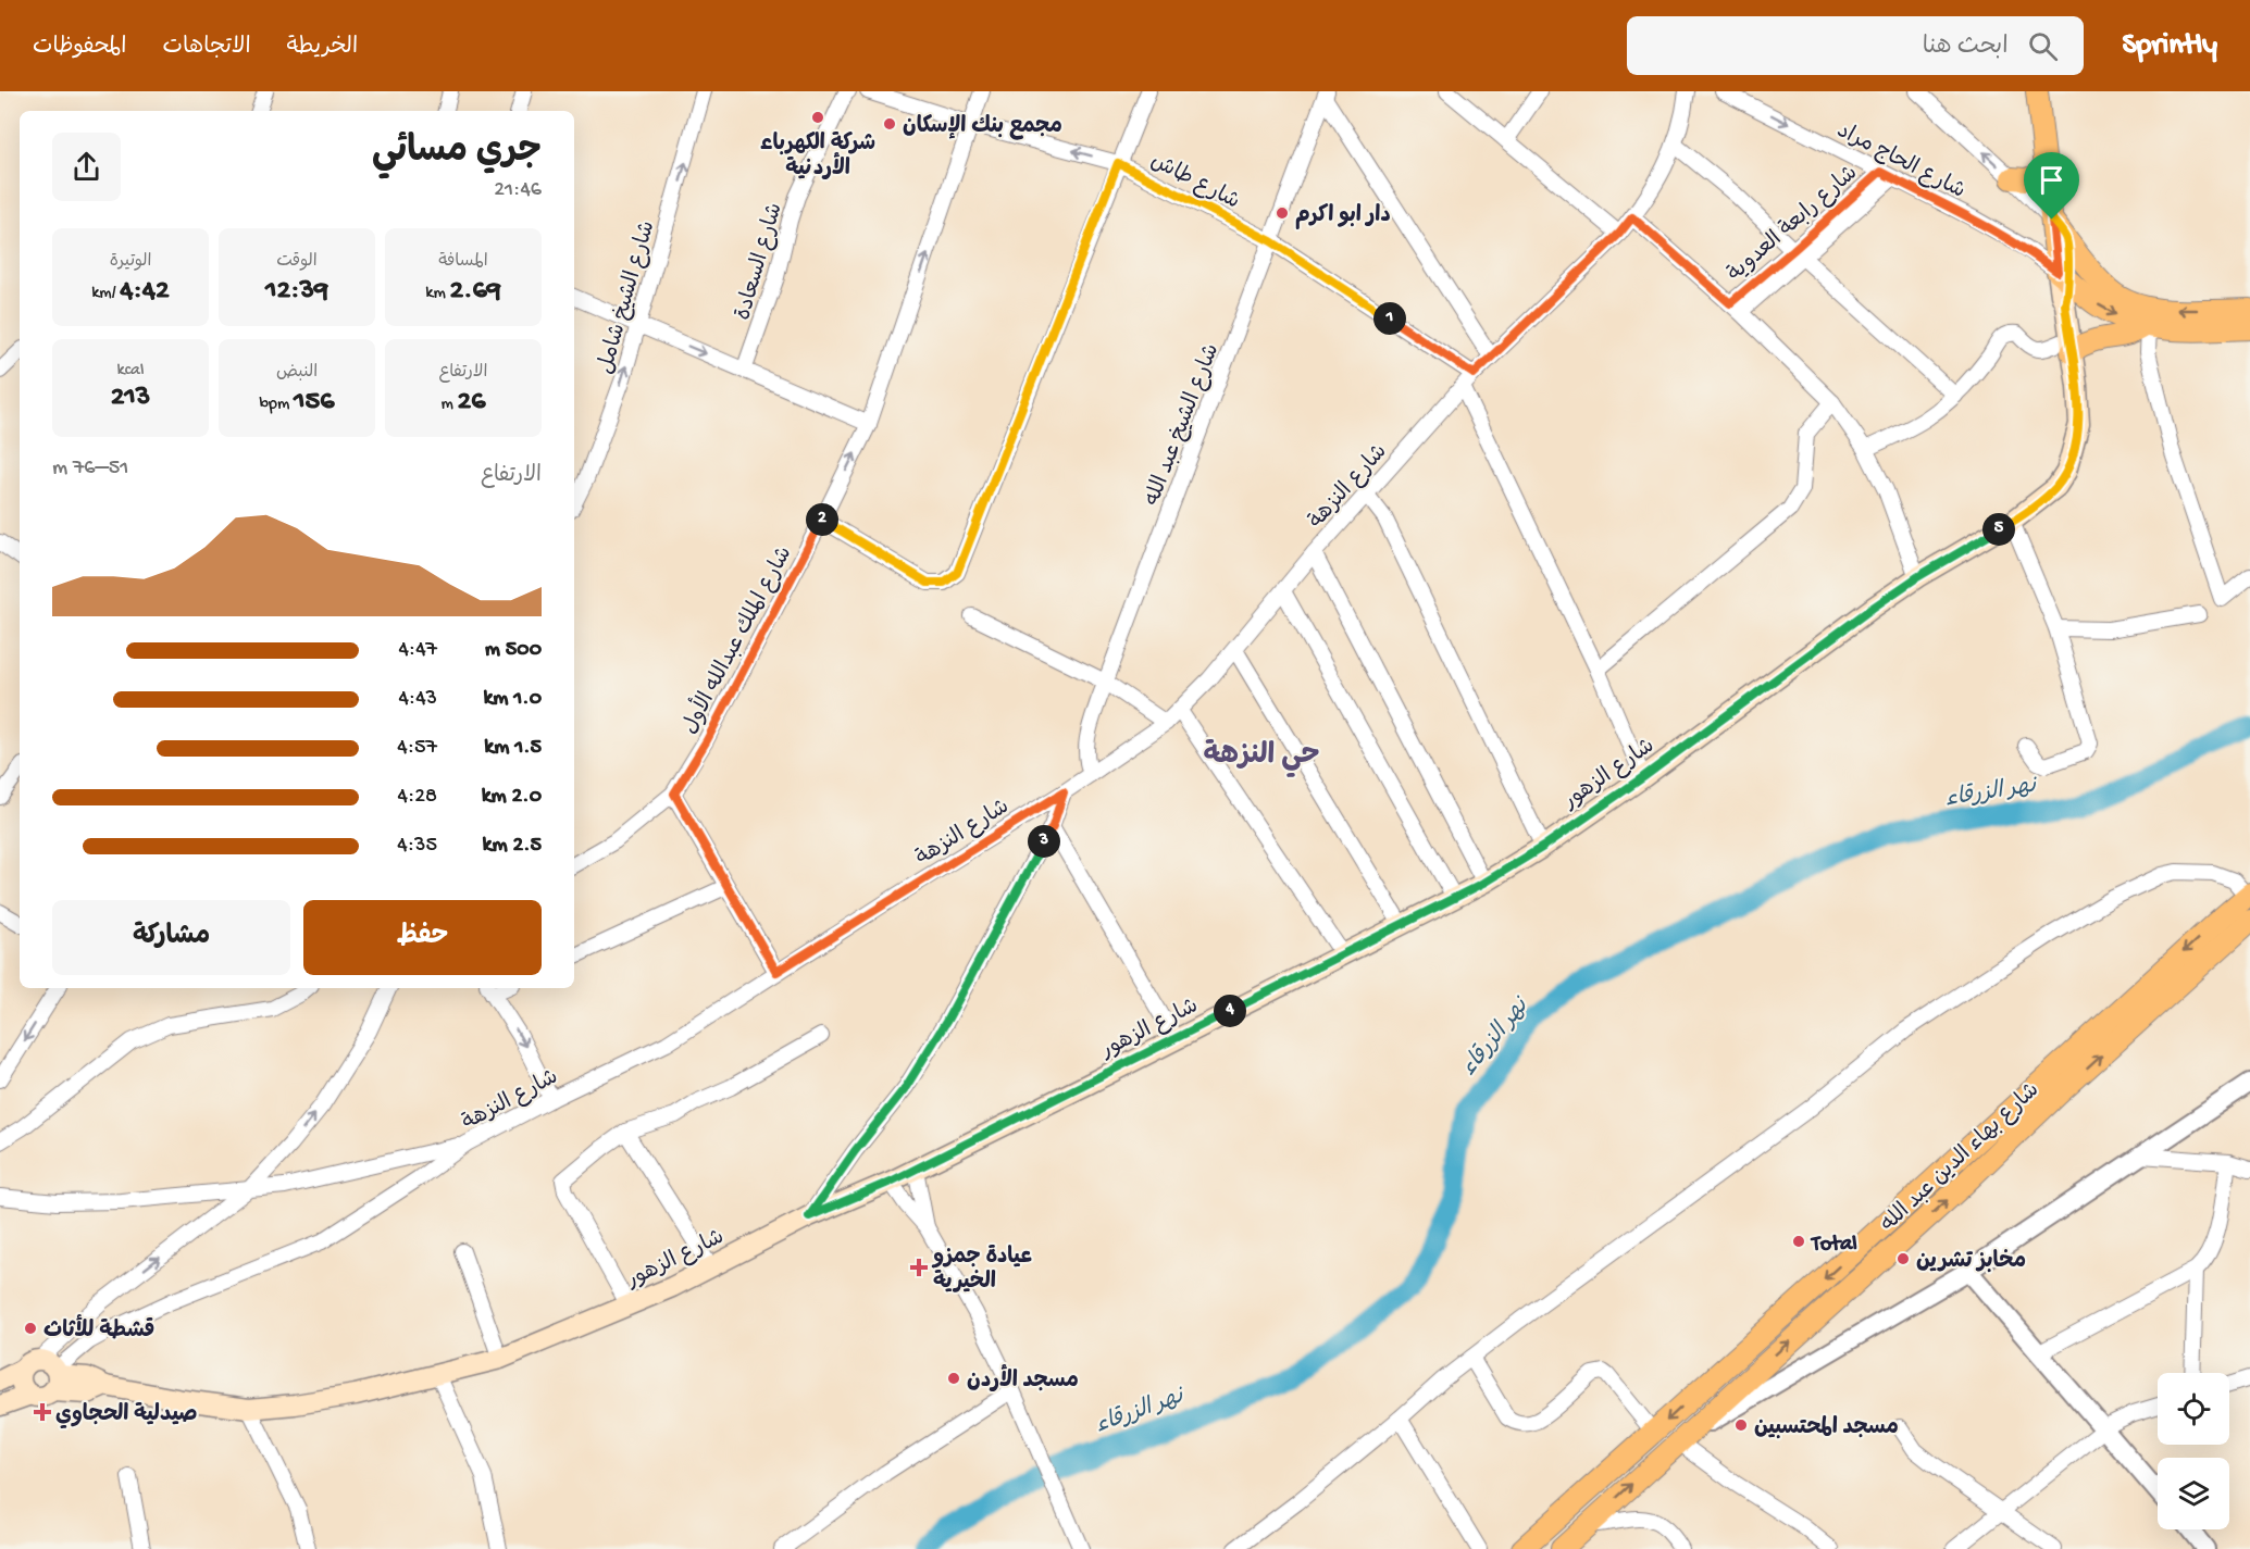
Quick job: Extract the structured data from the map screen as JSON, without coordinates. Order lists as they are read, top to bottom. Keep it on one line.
{"streets":{"main road":["شارع الزهور","شارع بهاء الدين عبد الله"],"street":["شارع الحاج مراد","شارع طاش","شارع رابعة العدوية","شارع السعادة","شارع الشيخ شامل","شارع الشيخ عبد الله","شارع النزهة","شارع الملك عبدالله الأول"]},"crossings":[["شارع الحاج مراد","شارع رابعة العدوية"],["شارع الحاج مراد","شارع الزهور"],["شارع طاش","شارع الشيخ عبد الله"],["شارع طاش","شارع النزهة"],["شارع طاش","شارع الملك عبدالله الأول"],["شارع الشيخ عبد الله","شارع النزهة"],["شارع النزهة","شارع الزهور"]],"one_way":["شارع الشيخ شامل","شارع الملك عبدالله الأول"],"districts":["حي النزهة"],"water":["نهر الزرقاء"],"places":{"other":["شركة الكهرباء الأردنية","مجمع بنك الإسكان","دار ابو اكرم","Total","مخابز تشرين","قشطة للأثاث","مسجد الأردن","مسجد المحتسبين"],"health":["عيادة جمزو الخيرية","صيدلية الحجاوي"]},"page":{"header":"Sprintly","search":"ابحث هنا","nav":["الخريطة","الاتجاهات","المحفوظات"],"heading":["جري مسائي","21:46"],"stats":[["المسافة","2.69 km"],["الوقت","12:39"],["الوتيرة","4:42 /km"],["الارتفاع","26 m"],["النبض","156 bpm"],["kcal","213"]],"pins":["1","2","5","3","4"],"chart":["الارتفاع","51–76 m"],"list":[{"name":"500 m","note":"4:47"},{"name":"1.0 km","note":"4:43"},{"name":"1.5 km","note":"4:57"},{"name":"2.0 km","note":"4:28"},{"name":"2.5 km","note":"4:35"}],"buttons":["حفظ","مشاركة"]}}
